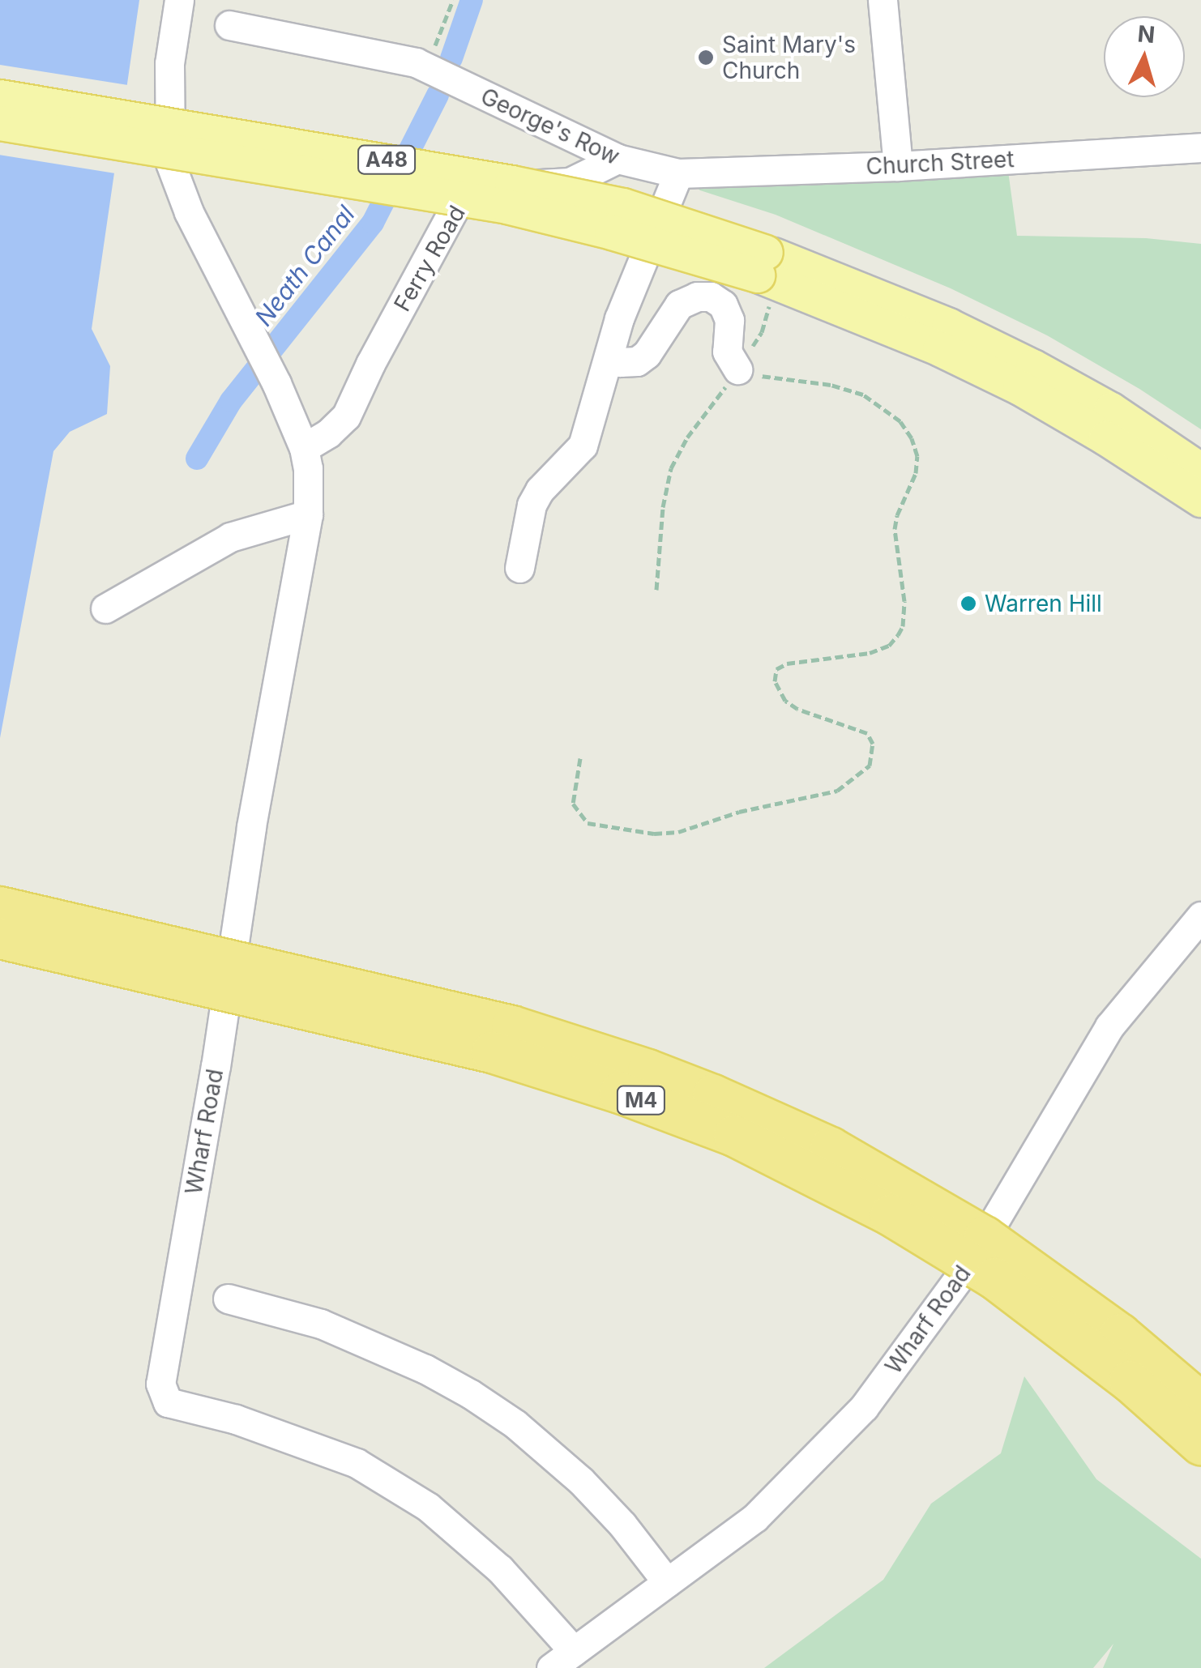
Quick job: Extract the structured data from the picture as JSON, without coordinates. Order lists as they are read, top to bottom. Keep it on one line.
{"streets":{"highway":["M4"],"main road":["A48"],"street":["George's Row","Church Street","Ferry Road","Wharf Road"]},"crossings":[["George's Row","Church Street"],["George's Row","Ferry Road"],["Ferry Road","Wharf Road"]],"water":["Neath Canal"],"places":["Saint Mary's Church","Warren Hill"],"north":"top"}
